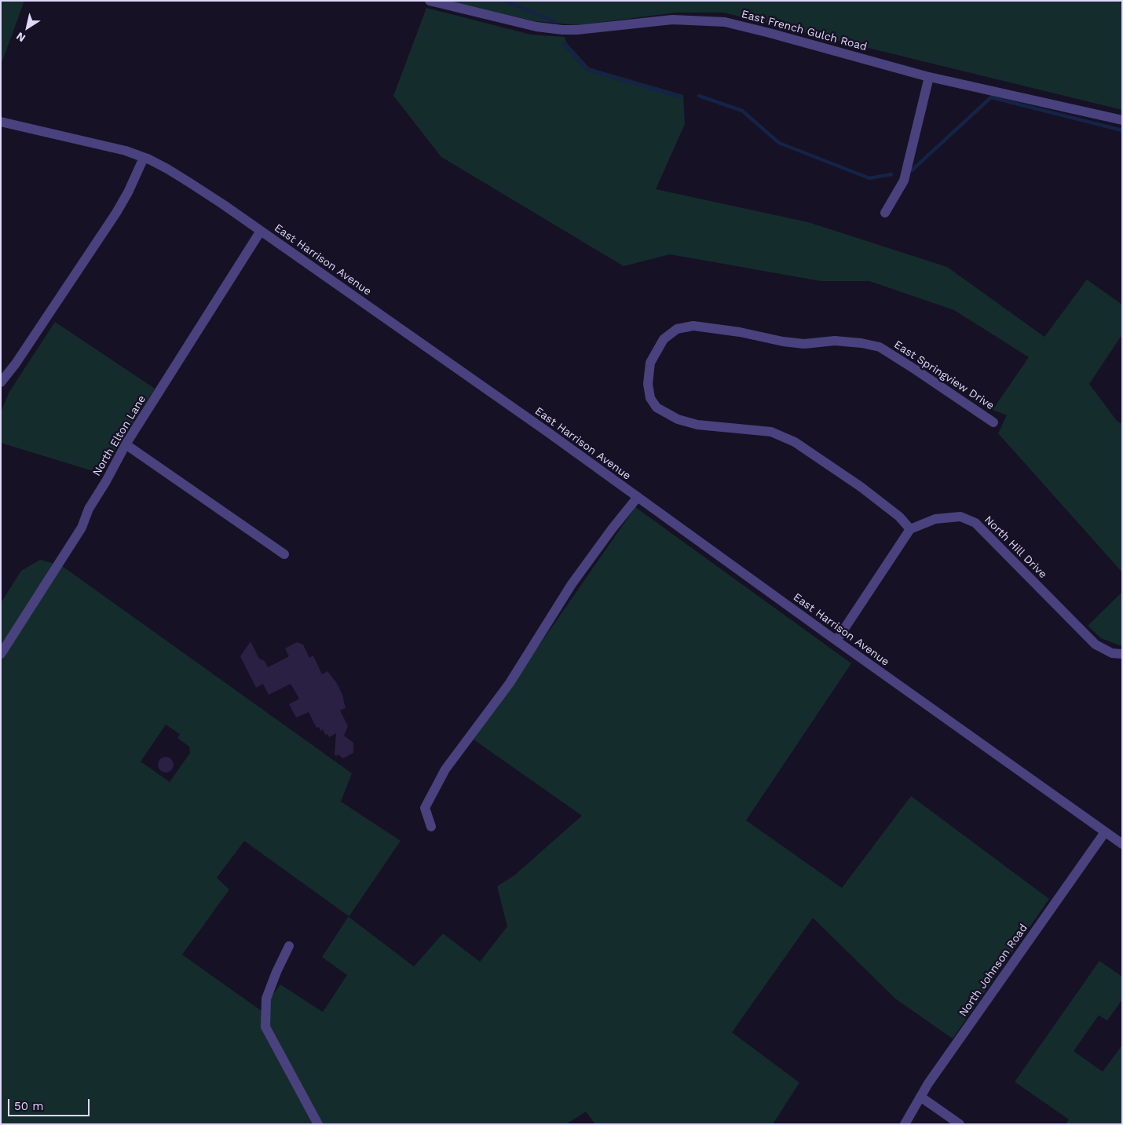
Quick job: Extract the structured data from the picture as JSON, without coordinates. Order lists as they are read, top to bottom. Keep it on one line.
{"streets":{"street":["East French Gulch Road","East Harrison Avenue","East Springview Drive","North Elton Lane","North Hill Drive","North Johnson Road"]},"crossings":[["East Harrison Avenue","North Elton Lane"],["East Harrison Avenue","North Johnson Road"],["East Springview Drive","North Hill Drive"]],"scale_bar":"50 m","north":"bottom left"}
